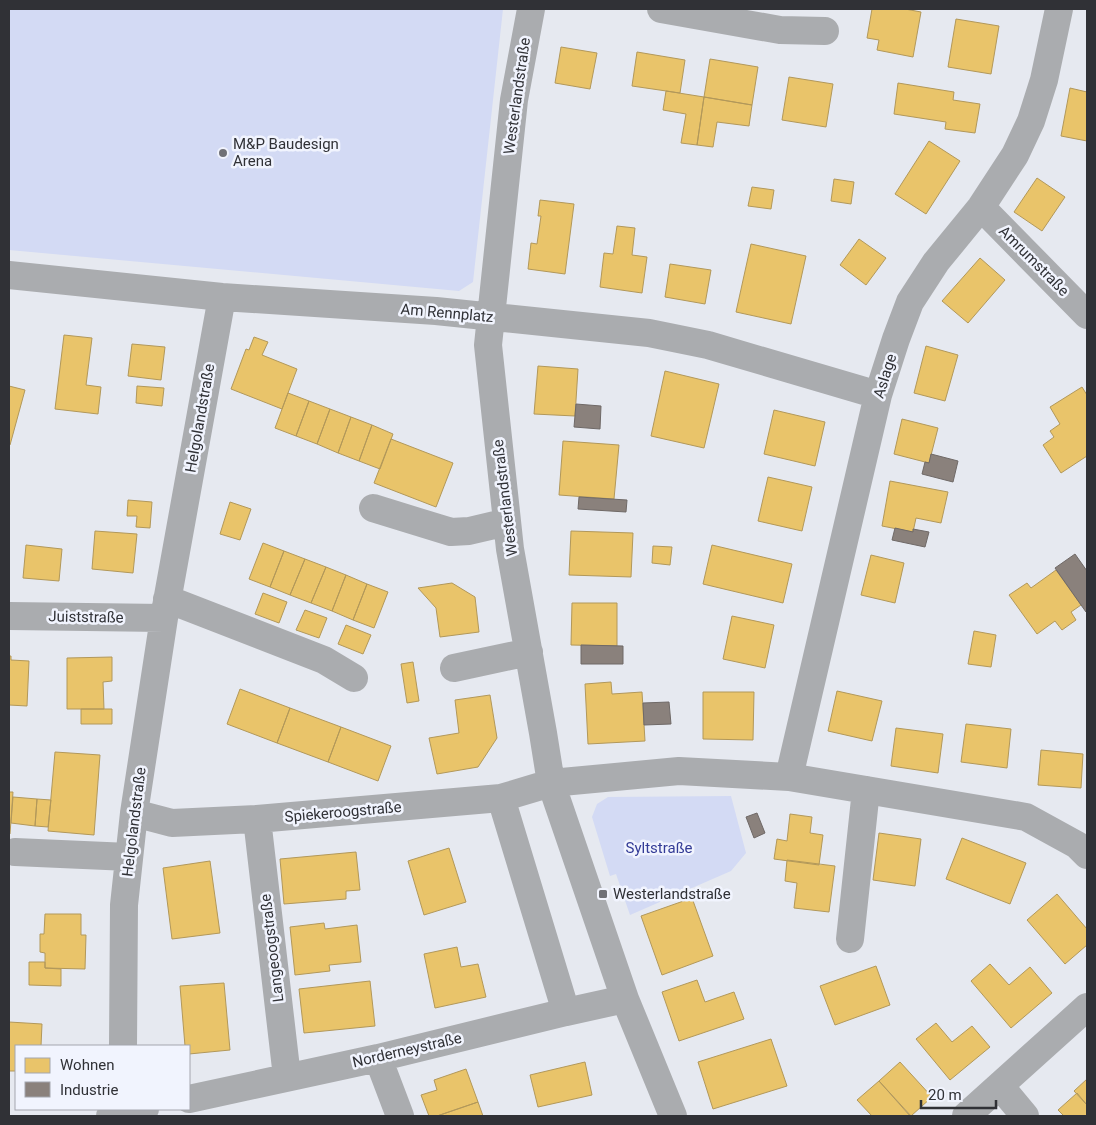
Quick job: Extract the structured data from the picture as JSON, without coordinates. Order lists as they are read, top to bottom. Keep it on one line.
{"streets":{"street":["Westerlandstraße","Amrumstraße","Am Rennplatz","Aslage","Helgolandstraße","Juiststraße","Spiekeroogstraße","Langeoogstraße","Norderneystraße"]},"crossings":[["Westerlandstraße","Am Rennplatz"],["Westerlandstraße","Spiekeroogstraße"],["Westerlandstraße","Norderneystraße"],["Amrumstraße","Aslage"],["Am Rennplatz","Aslage"],["Am Rennplatz","Helgolandstraße"],["Helgolandstraße","Juiststraße"],["Helgolandstraße","Spiekeroogstraße"],["Spiekeroogstraße","Langeoogstraße"],["Langeoogstraße","Norderneystraße"]],"parks":["Syltstraße"],"places":{"other":["M&P Baudesign Arena"],"transit":["Westerlandstraße"]},"legend":["Wohnen","Industrie"],"scale_bar":"20 m"}
